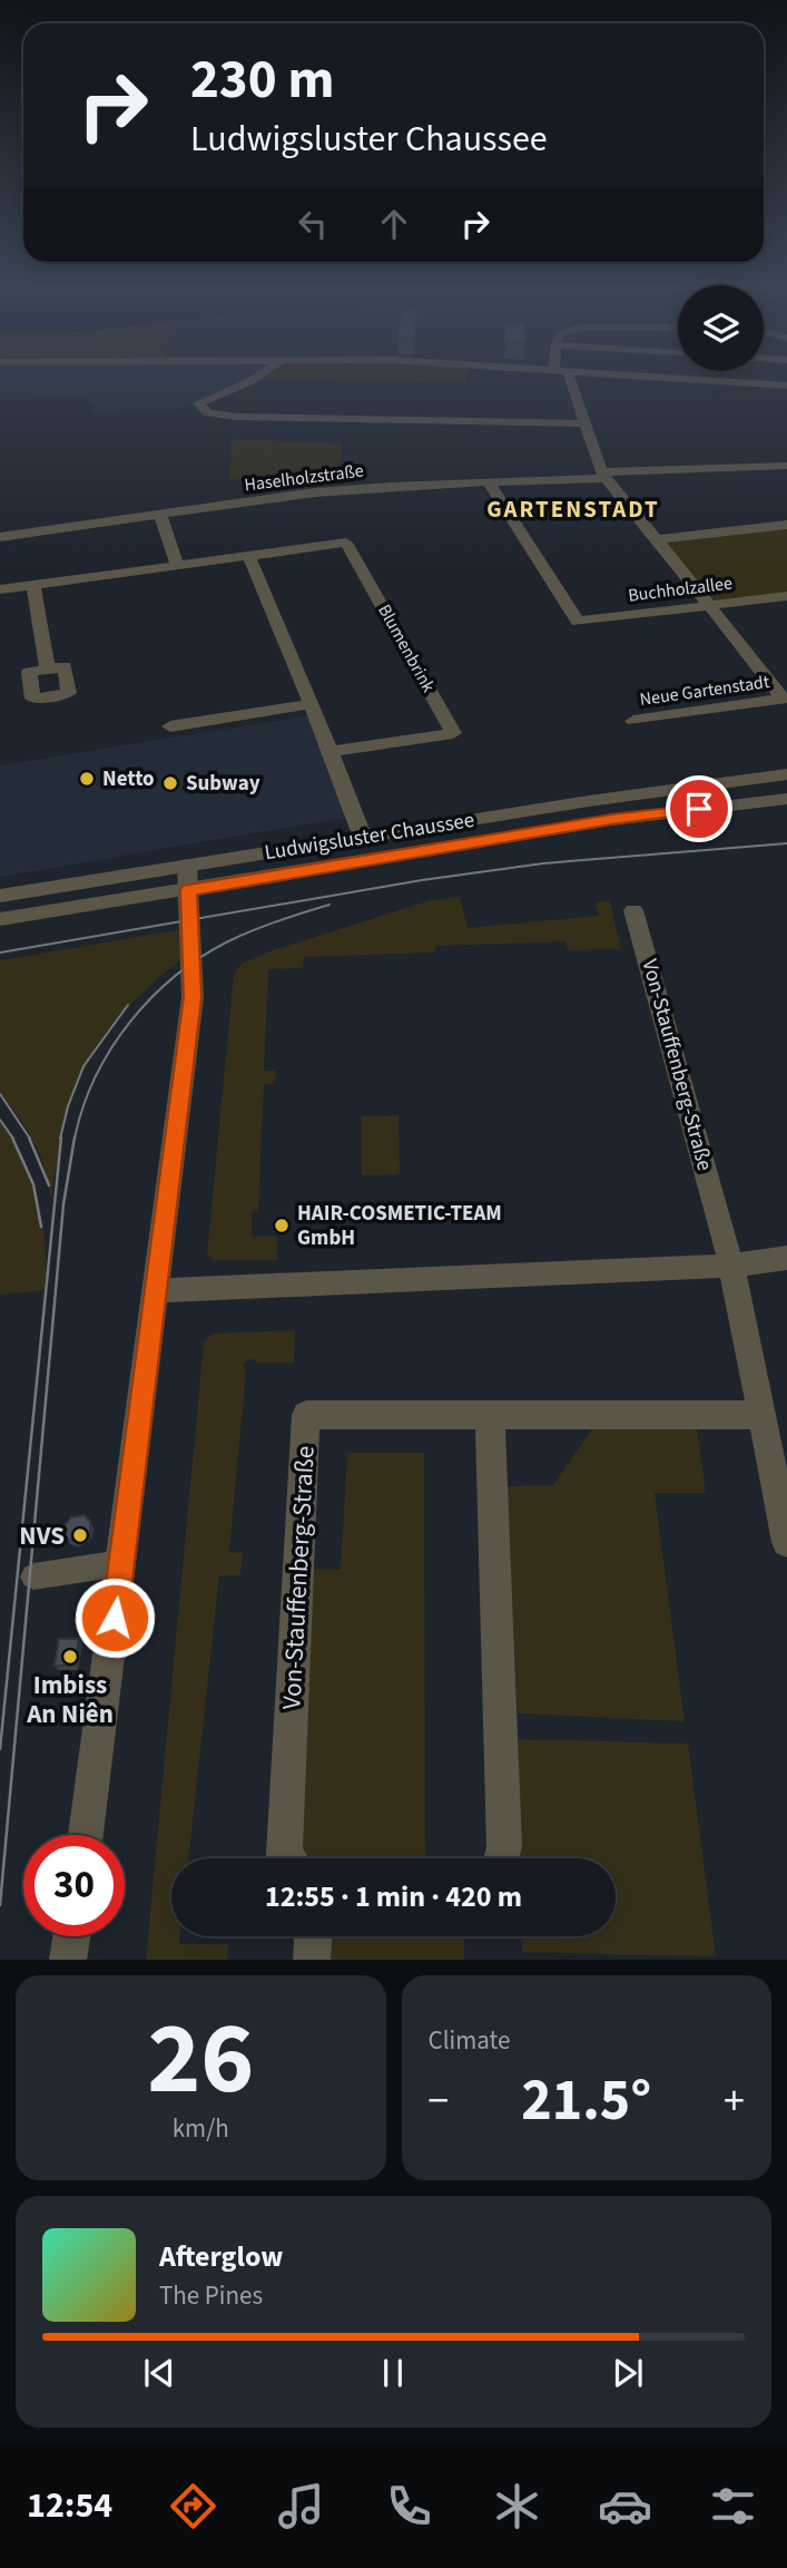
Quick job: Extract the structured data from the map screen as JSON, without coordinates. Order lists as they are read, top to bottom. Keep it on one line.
{"streets":{"street":["Haselholzstraße","Buchholzallee","Blumenbrink","Neue Gartenstadt","Ludwigsluster Chaussee","Von-Stauffenberg-Straße"]},"crossings":[["Haselholzstraße","Buchholzallee"],["Haselholzstraße","Neue Gartenstadt"],["Buchholzallee","Neue Gartenstadt"]],"districts":["GARTENSTADT"],"places":["Netto","Subway","HAIR-COSMETIC-TEAM GmbH","NVS","Imbiss An Niên"],"page":{"turn":["230 m","Ludwigsluster Chaussee"],"limit":"30","trip":"12:55 · 1 min · 420 m","tile":[["26","km/h"],"Climate"],"heat":["−","21.5°","+"],"song":["Afterglow","The Pines"],"tabs":"12:54"}}
